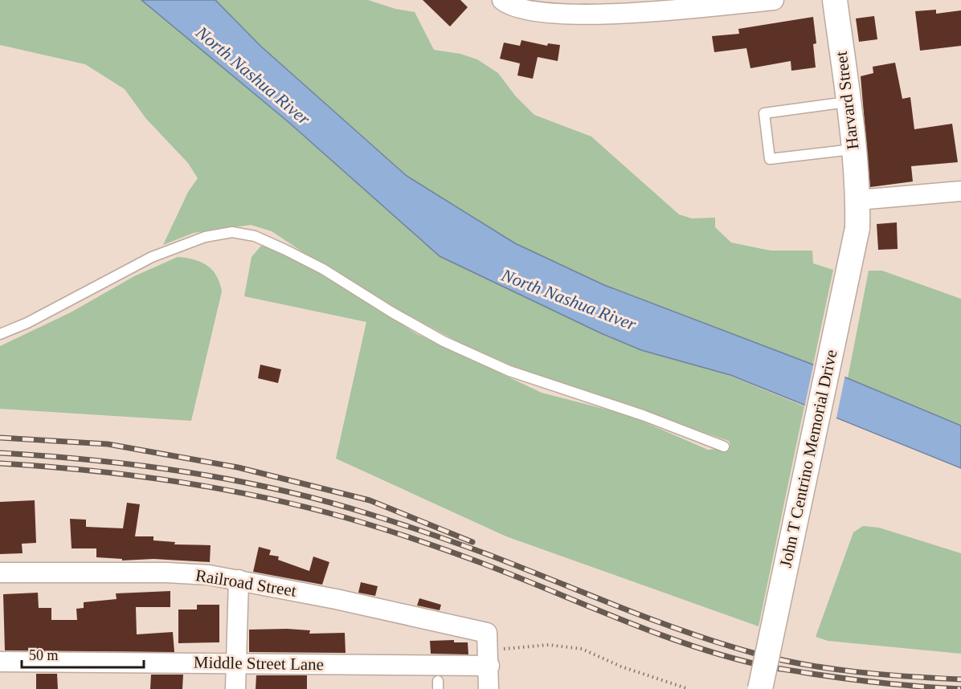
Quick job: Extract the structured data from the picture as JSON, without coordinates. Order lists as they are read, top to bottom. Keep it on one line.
{"streets":{"street":["Harvard Street","John T Centrino Memorial Drive","Railroad Street","Middle Street Lane"]},"crossings":[["Harvard Street","John T Centrino Memorial Drive"],["Railroad Street","Middle Street Lane"]],"water":["North Nashua River"],"scale_bar":"50 m"}
